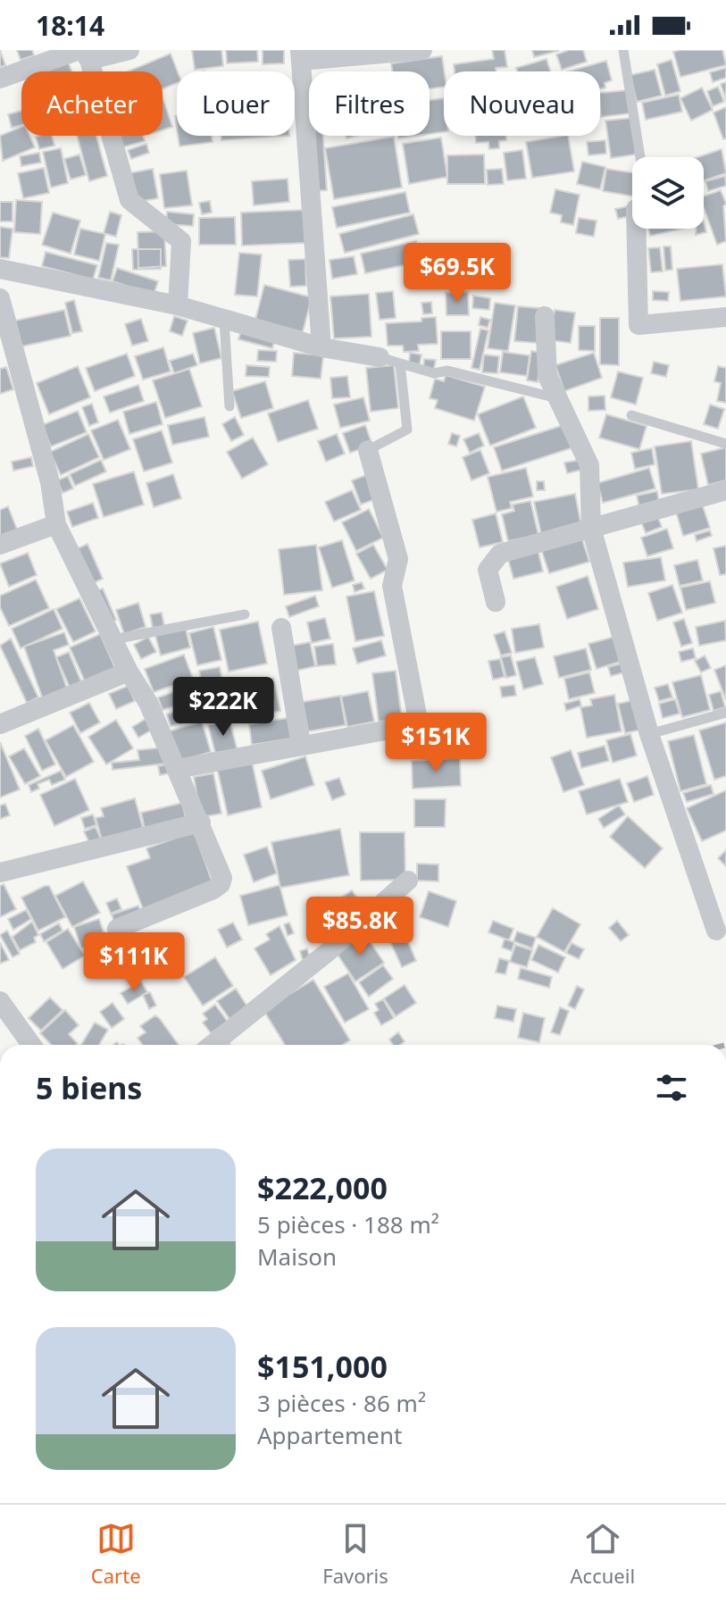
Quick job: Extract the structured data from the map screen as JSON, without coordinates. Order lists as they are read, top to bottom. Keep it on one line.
{"page":{"status":"18:14","chip":["Acheter","Louer","Filtres","Nouveau"],"price":["$69.5K","$222K","$151K","$85.8K","$111K"],"heading":"5 biens","list":[{"name":"$222,000","note":"5 pièces · 188 m² · Maison"},{"name":"$151,000","note":"3 pièces · 86 m² · Appartement"}],"tabs":["Carte","Favoris","Accueil"]}}
